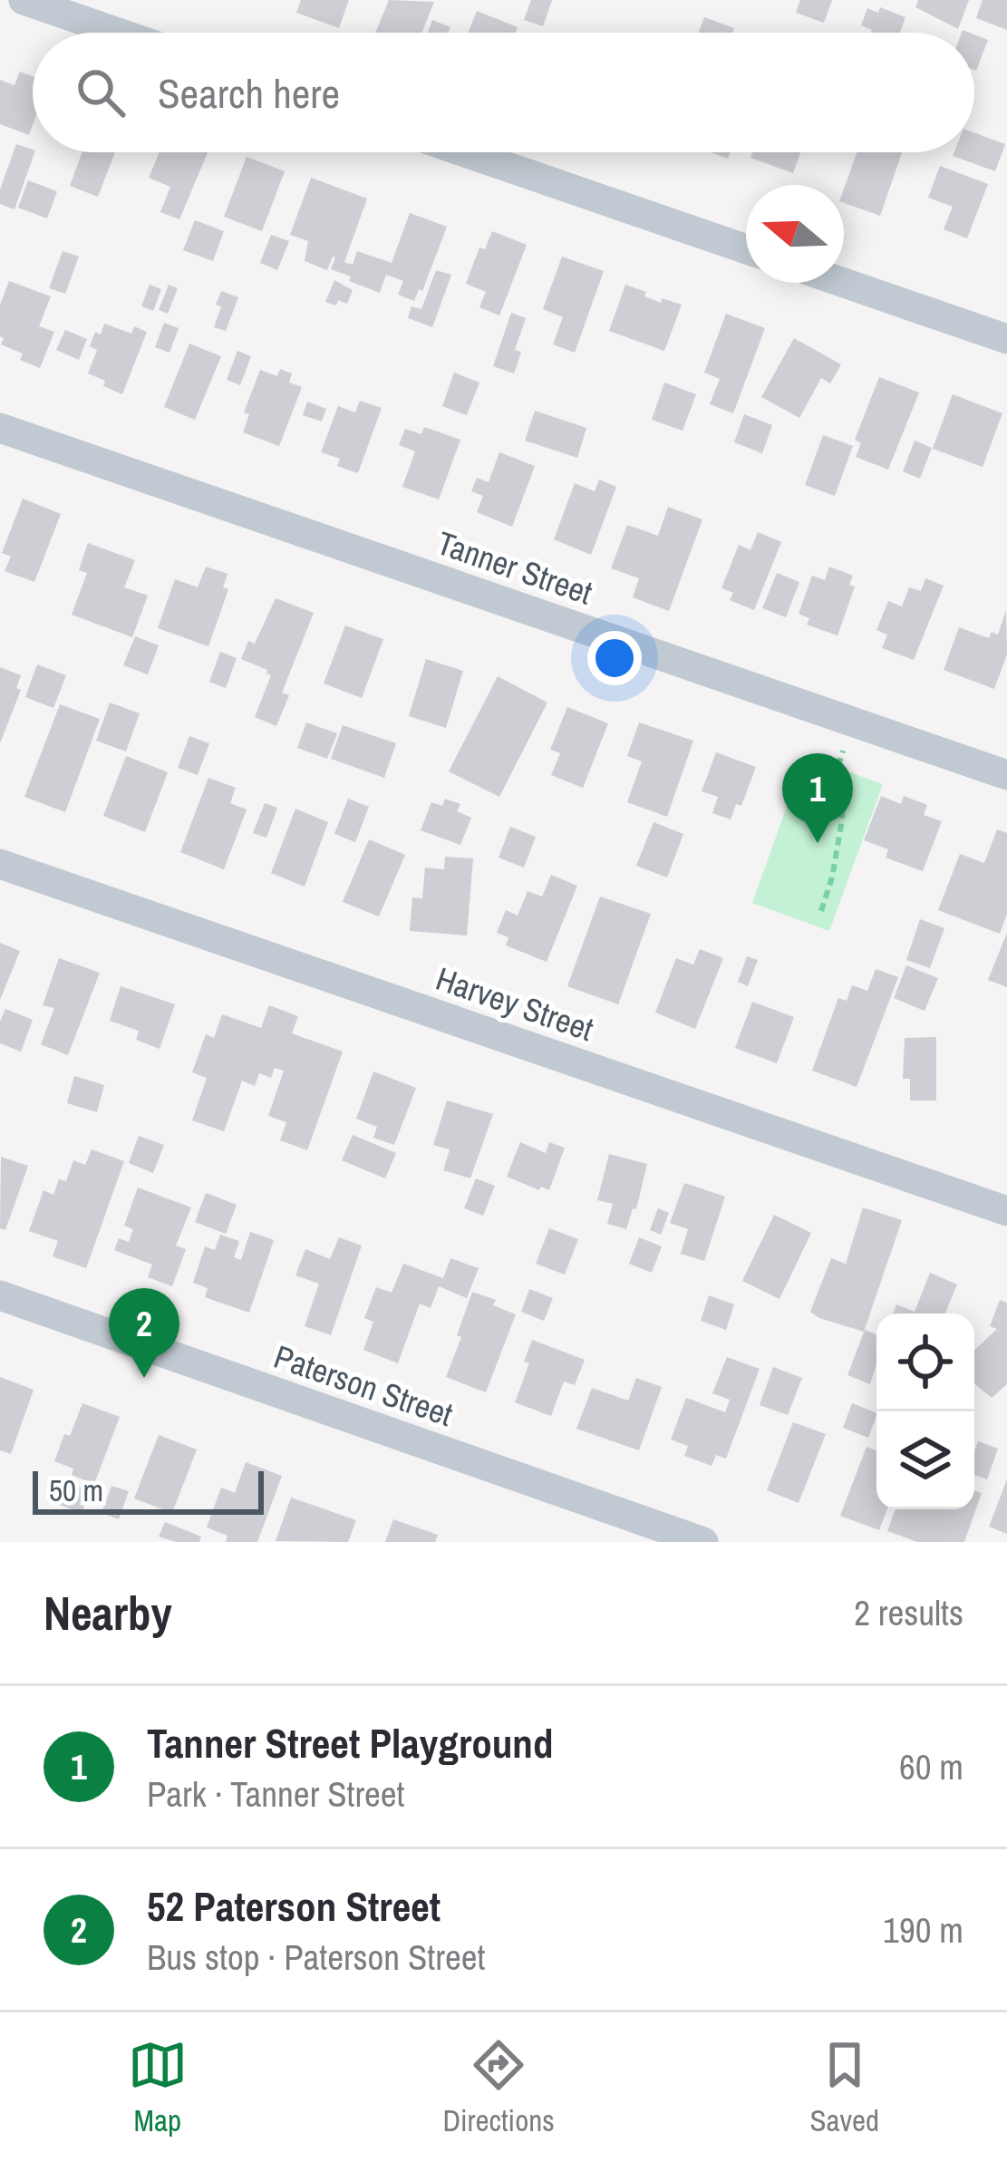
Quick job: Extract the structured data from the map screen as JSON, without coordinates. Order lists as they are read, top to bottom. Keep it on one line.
{"streets":{"street":["Tanner Street","Harvey Street","Paterson Street"]},"scale_bar":"50 m","north":"left","page":{"search":"Search here","pins":["1","2"],"scale":"50 m","heading":["Nearby","2 results"],"list":[{"mark":"1","name":"Tanner Street Playground","note":"Park · Tanner Street","value":"60 m"},{"mark":"2","name":"52 Paterson Street","note":"Bus stop · Paterson Street","value":"190 m"}],"nav":["Map","Directions","Saved"]}}
